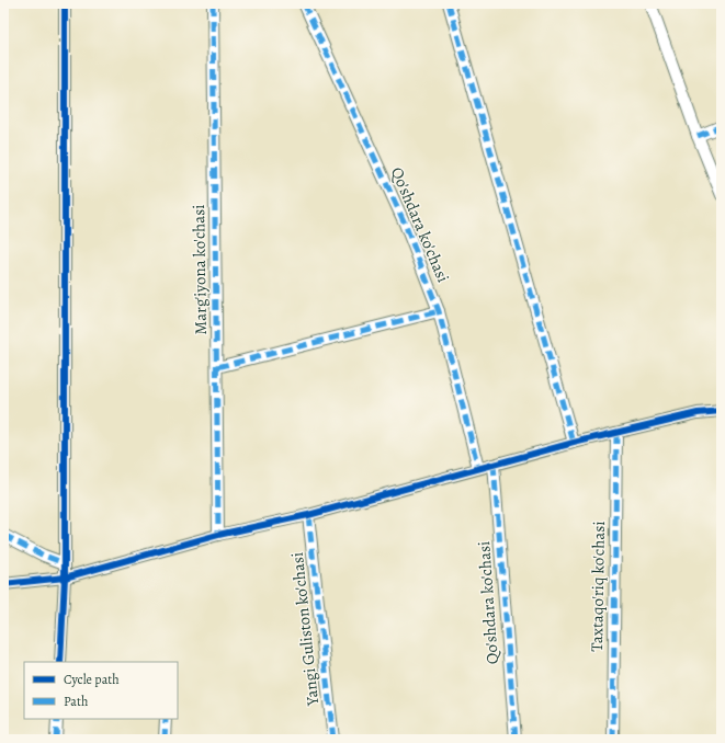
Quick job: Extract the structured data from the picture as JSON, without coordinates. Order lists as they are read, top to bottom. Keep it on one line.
{"streets":{"street":["Qo'shdara ko'chasi","Marg'iyona ko'chasi","Taxtaqo'riq ko'chasi","Yangi Guliston ko'chasi"]},"legend":["Cycle path","Path"]}
